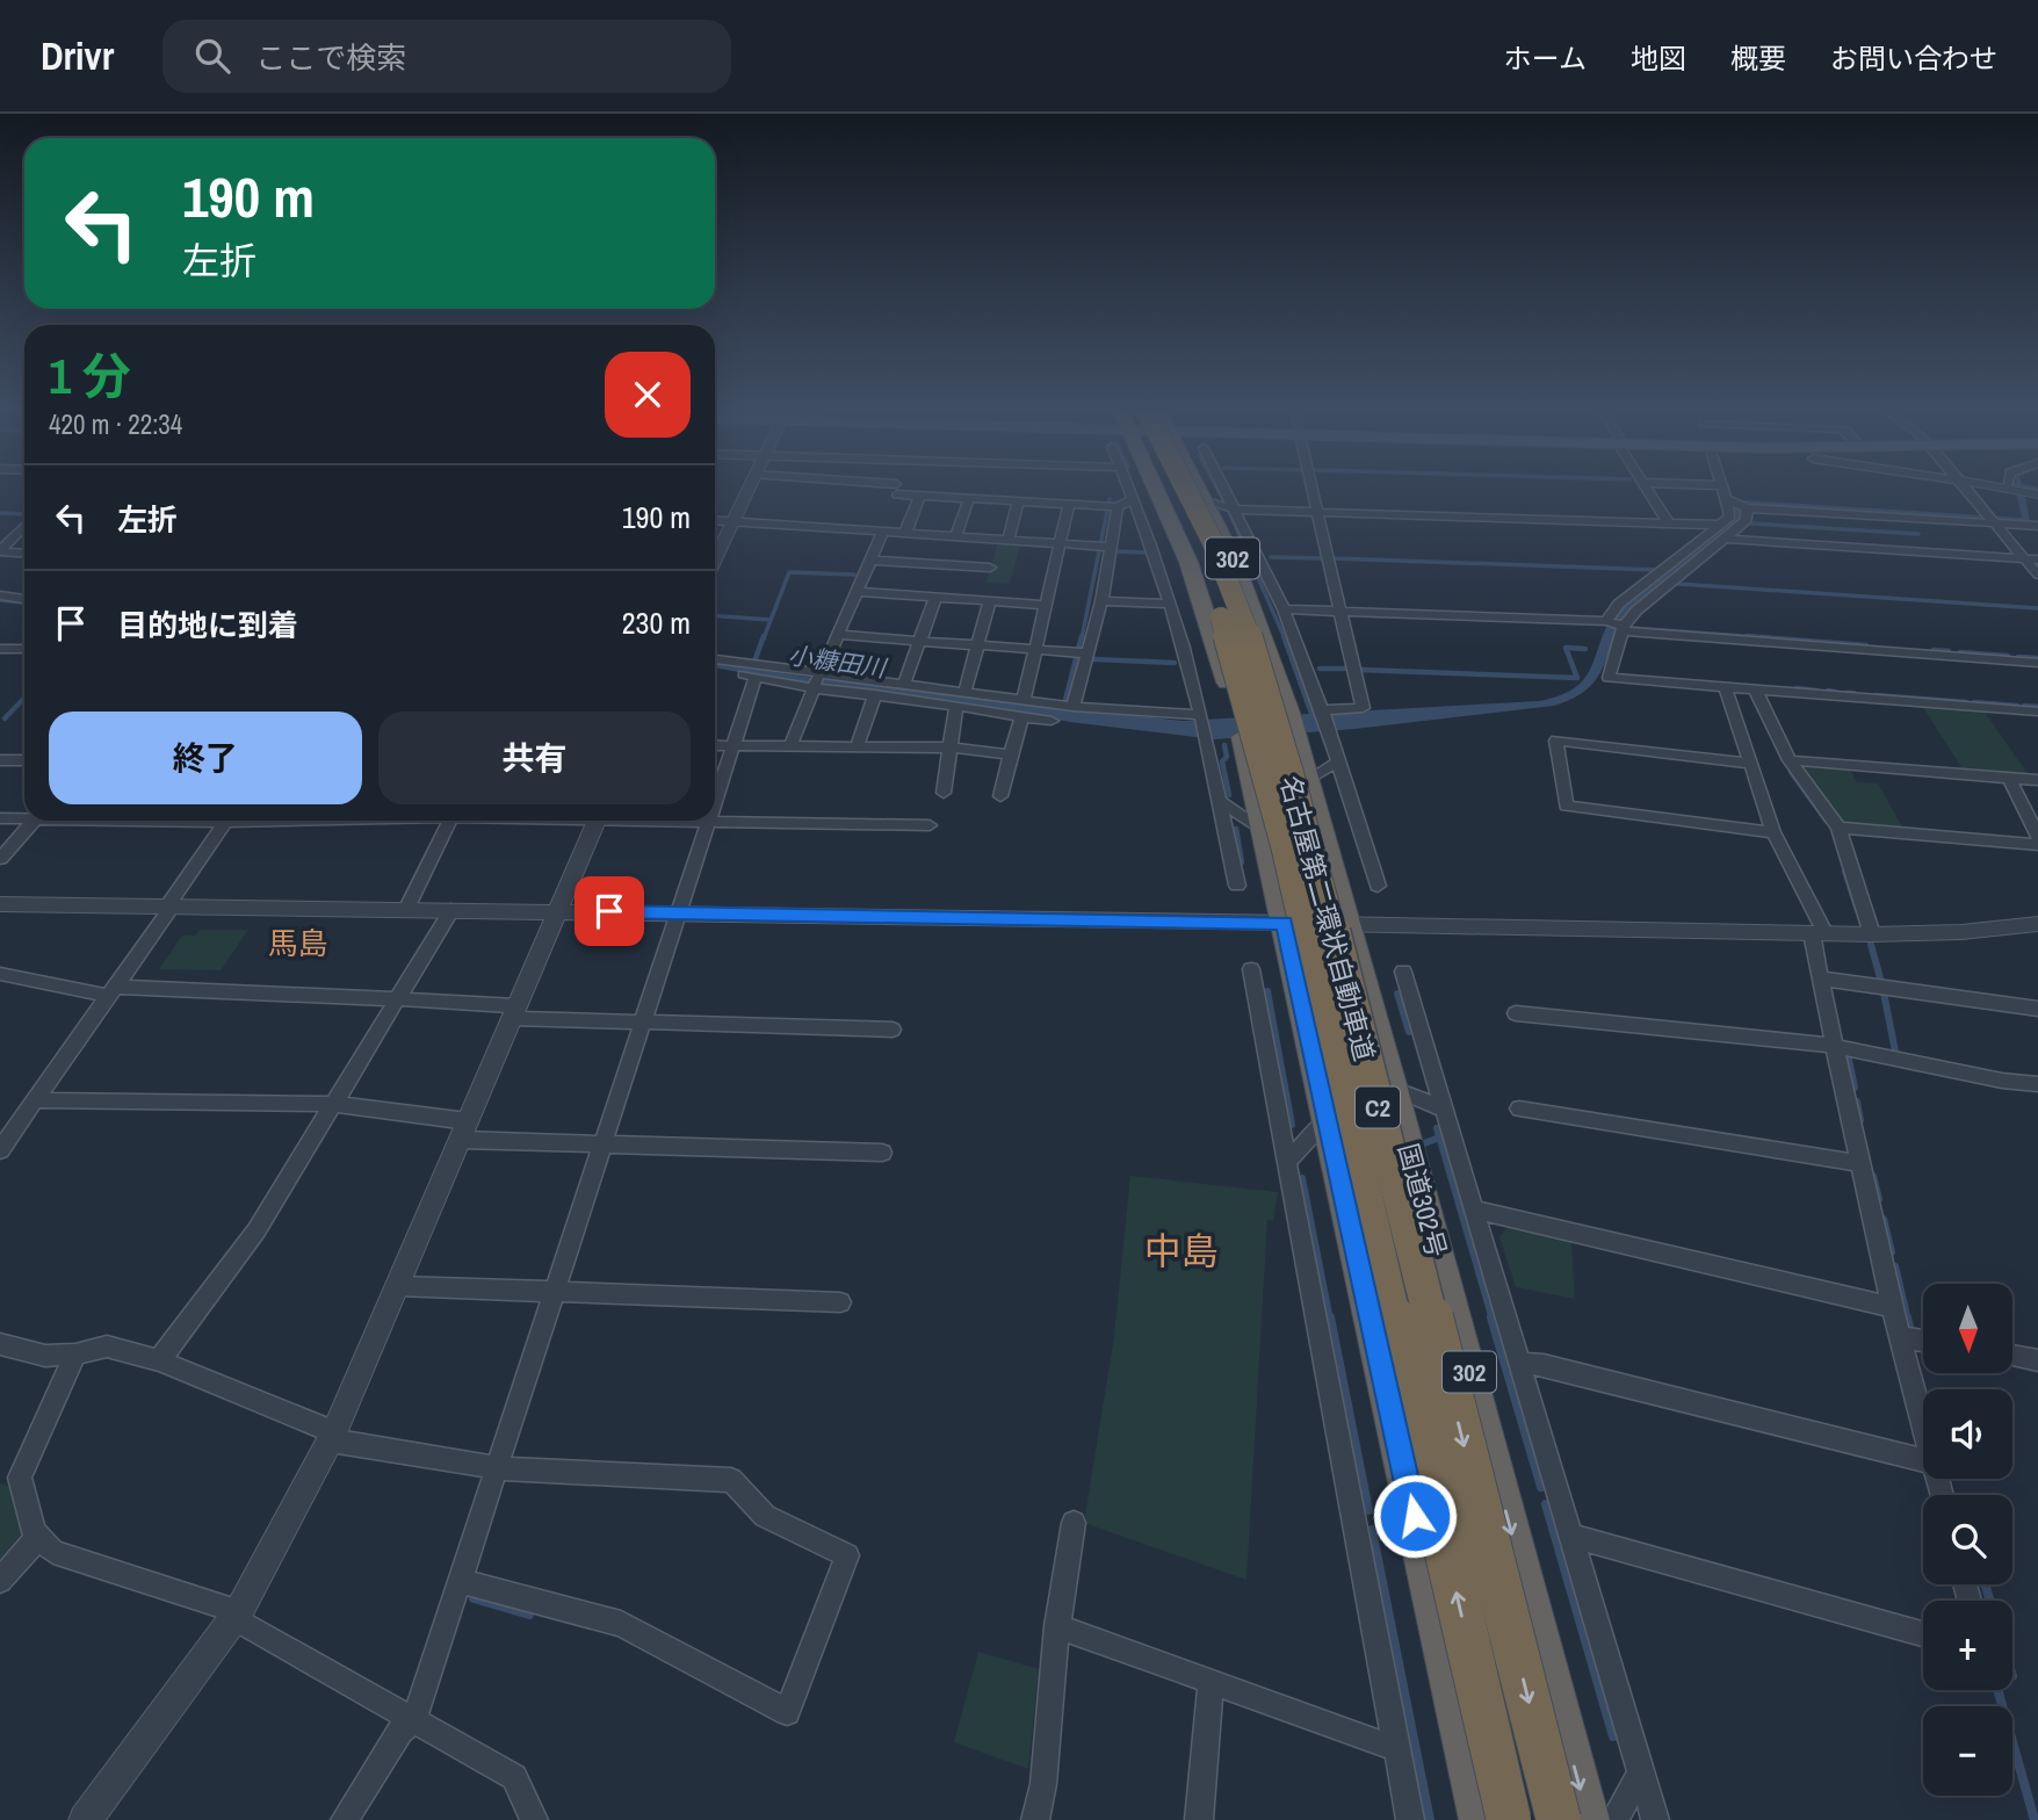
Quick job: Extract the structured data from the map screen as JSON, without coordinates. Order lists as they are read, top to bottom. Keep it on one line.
{"streets":{"highway":["302","名古屋第二環状自動車道","C2","国道302号"]},"districts":["馬島","中島"],"water":["小糠田川"],"north":"bottom","page":{"header":"Drivr","search":"ここで検索","nav":["ホーム","地図","概要","お問い合わせ"],"turn":["190 m","左折"],"heading":["1 分","420 m · 22:34"],"list":[{"name":"左折","value":"190 m"},{"name":"目的地に到着","value":"230 m"}],"buttons":["終了","共有"],"map_buttons":["+","−"]}}
